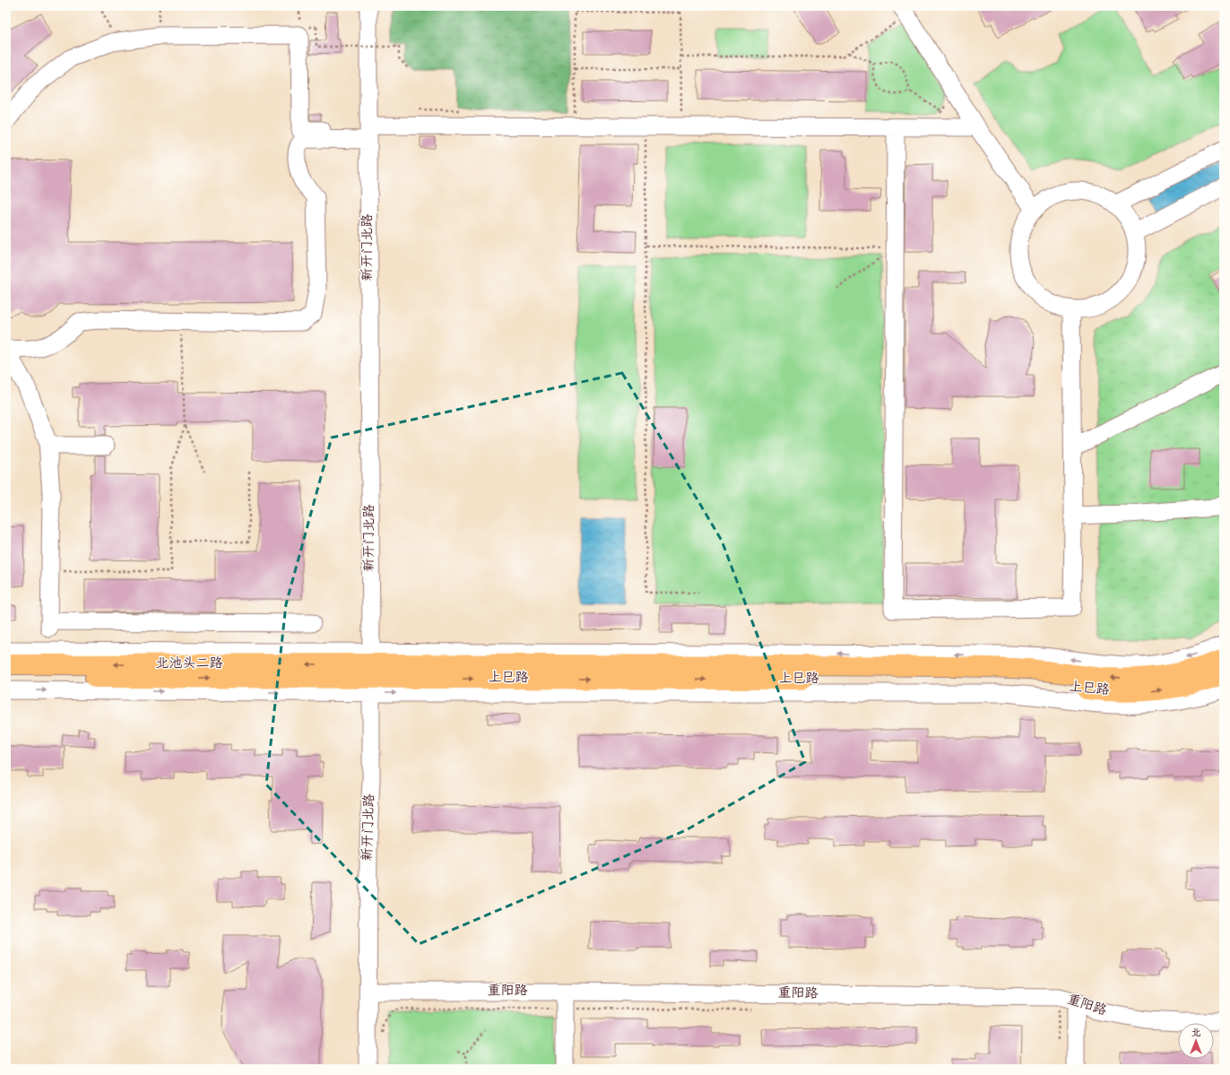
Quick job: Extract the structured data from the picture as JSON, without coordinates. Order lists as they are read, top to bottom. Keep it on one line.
{"streets":{"main road":["北池头二路","上巳路"],"street":["新开门北路","重阳路"]},"crossings":[["新开门北路","北池头二路"],["新开门北路","上巳路"],["新开门北路","重阳路"],["北池头二路","上巳路"]],"north":"top"}
